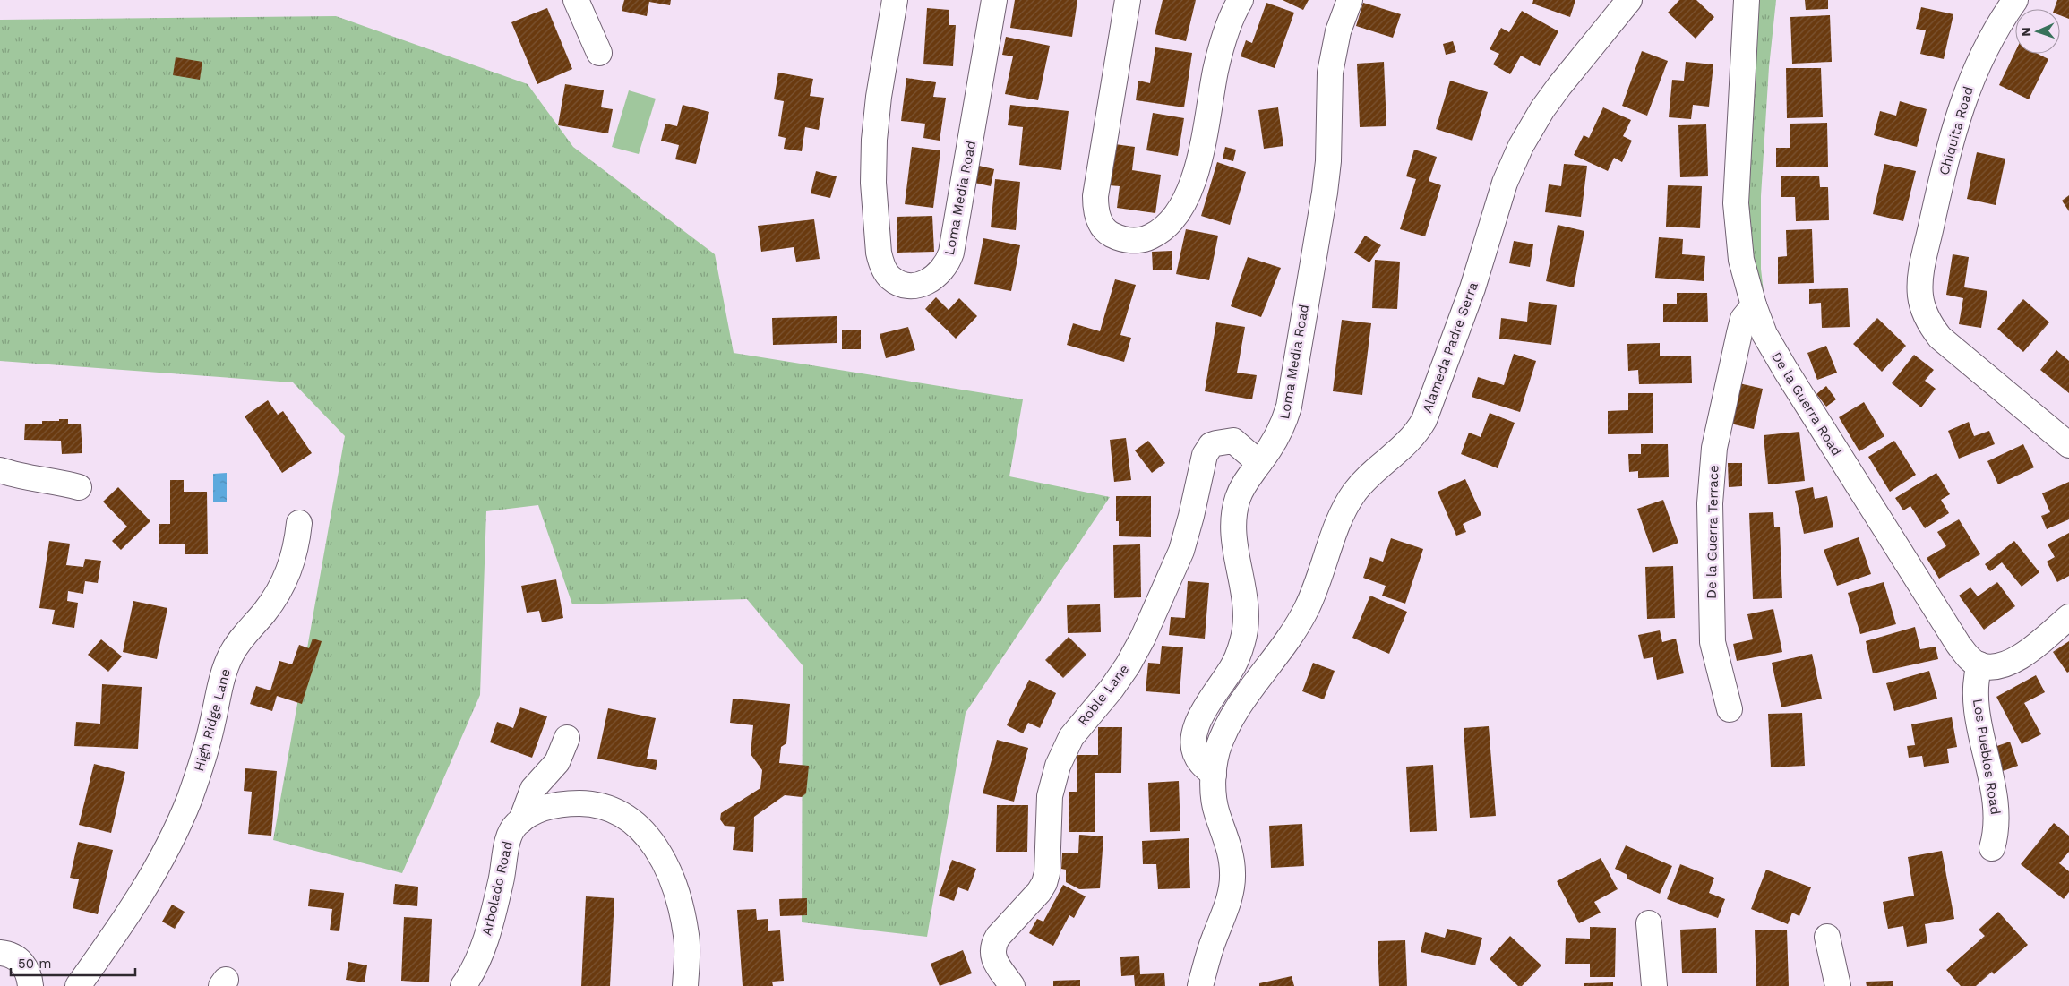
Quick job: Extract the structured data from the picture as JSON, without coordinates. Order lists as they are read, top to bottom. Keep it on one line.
{"streets":{"street":["Chiquita Road","Loma Media Road","Alameda Padre Serra","De la Guerra Road","De la Guerra Terrace","Roble Lane","High Ridge Lane","Los Pueblos Road","Arbolado Road"]},"crossings":[["Loma Media Road","Alameda Padre Serra"],["Loma Media Road","Roble Lane"],["De la Guerra Road","De la Guerra Terrace"],["De la Guerra Road","Los Pueblos Road"]],"scale_bar":"50 m","north":"left"}
